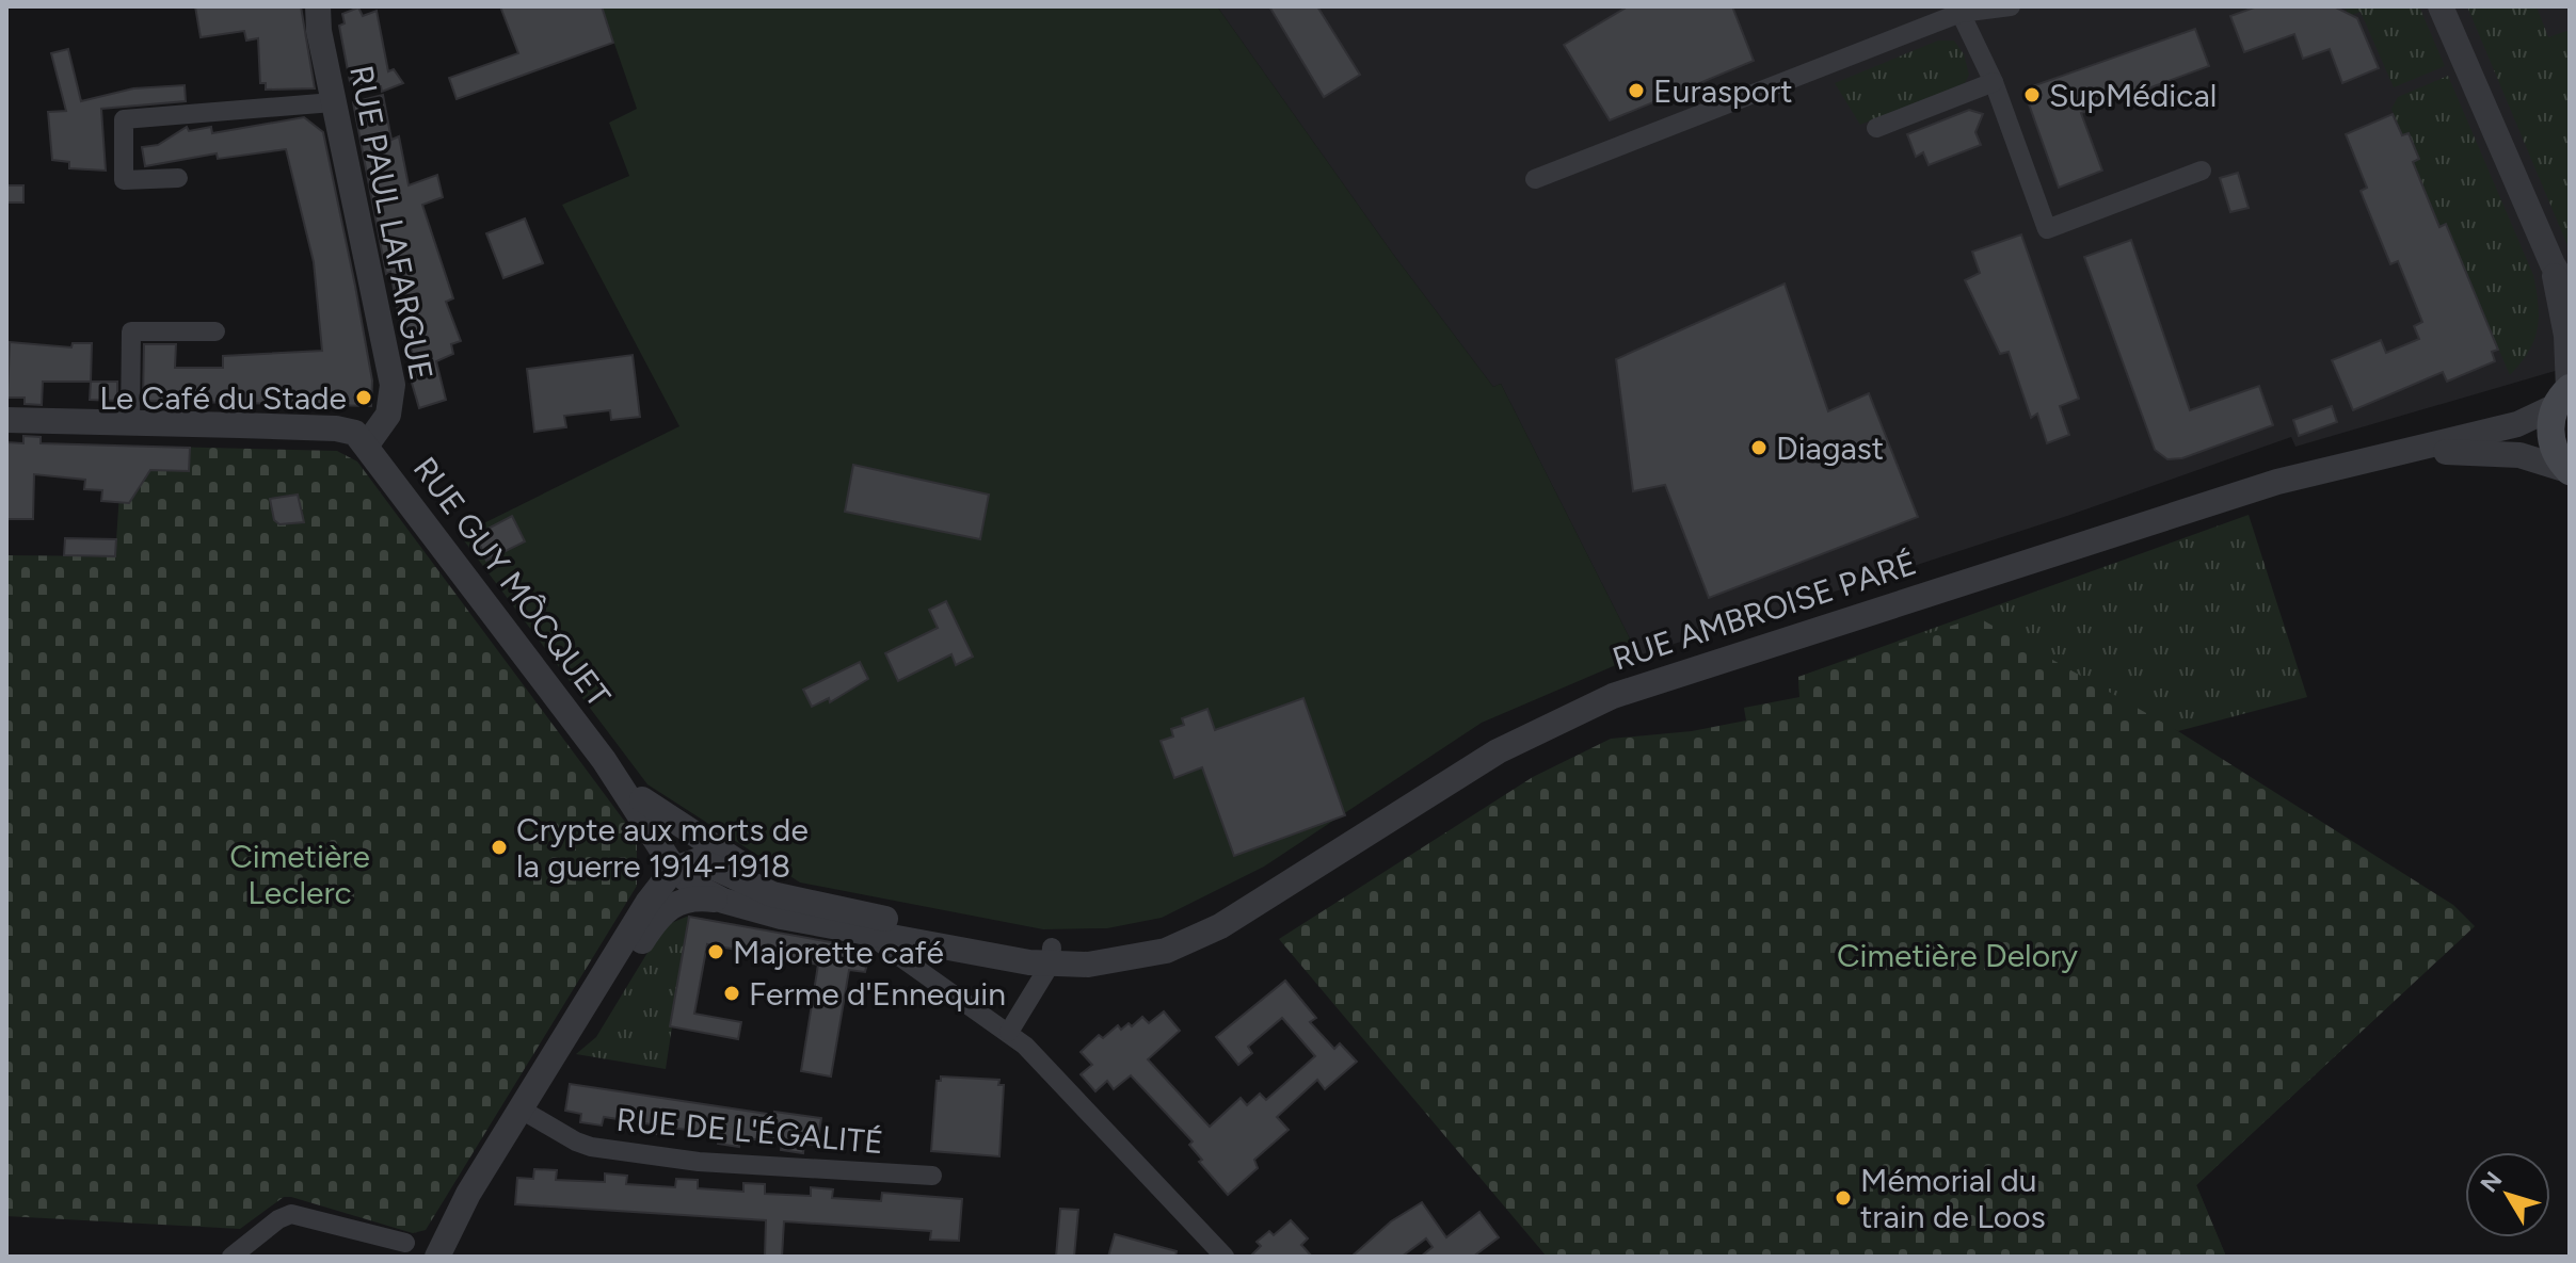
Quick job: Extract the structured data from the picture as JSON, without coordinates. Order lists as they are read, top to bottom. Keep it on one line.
{"streets":{"street":["RUE PAUL LAFARGUE","RUE GUY MÔCQUET","RUE AMBROISE PARÉ","RUE DE L'ÉGALITÉ"]},"crossings":[["RUE PAUL LAFARGUE","RUE GUY MÔCQUET"],["RUE GUY MÔCQUET","RUE AMBROISE PARÉ"]],"parks":["Cimetière Leclerc","Cimetière Delory"],"places":["Eurasport","SupMédical","Le Café du Stade","Diagast","Crypte aux morts de la guerre 1914-1918","Majorette café","Ferme d'Ennequin","Mémorial du train de Loos"],"north":"top left"}
